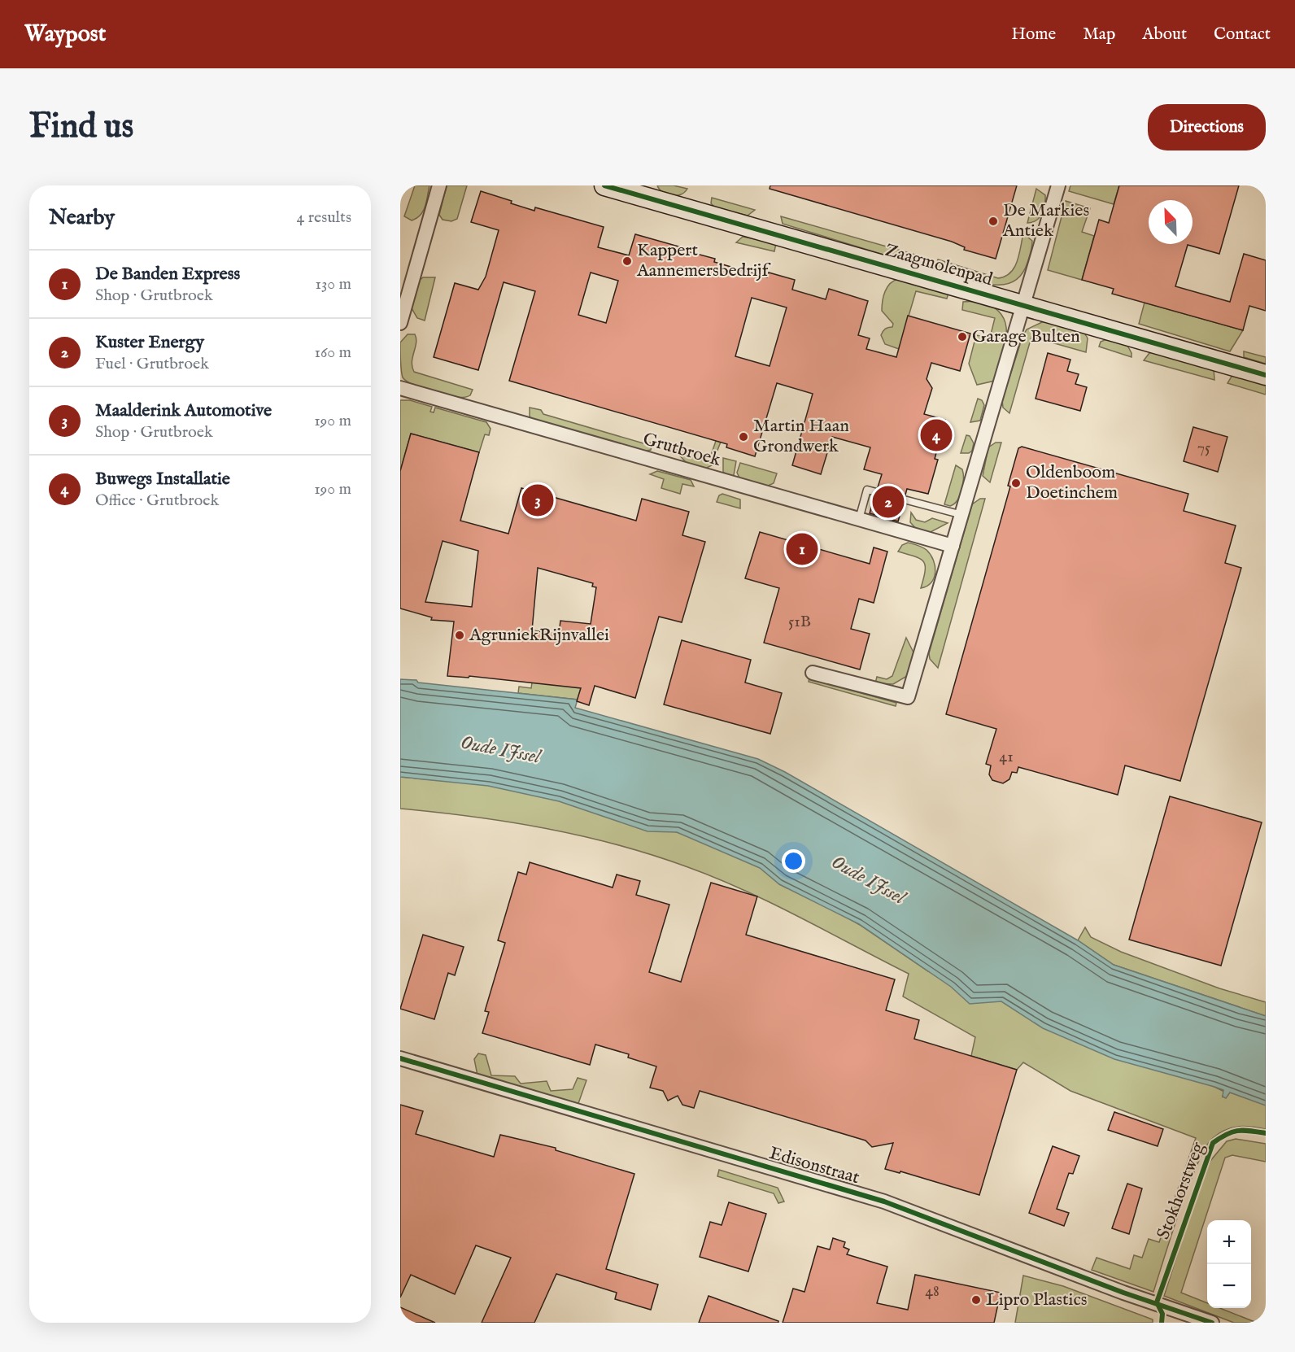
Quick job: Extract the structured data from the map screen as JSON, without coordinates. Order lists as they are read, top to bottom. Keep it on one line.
{"streets":{"street":["Zaagmolenpad","Grutbroek","Edisonstraat"],"cycle path":["Stokhorstweg"]},"water":["Oude IJssel"],"places":["De Markies Antiek","Kappert Aannemersbedrijf","Garage Bulten","Martin Haan Grondwerk","Oldenboom Doetinchem","AgruniekRijnvallei","Lipro Plastics"],"house_numbers":["75","51B","41","48"],"north":"top left","page":{"header":"Waypost","nav":["Home","Map","About","Contact"],"buttons":"Directions","title":"Find us","heading":["Nearby","4 results"],"list":[{"mark":"1","name":"De Banden Express","note":"Shop · Grutbroek","value":"130 m"},{"mark":"2","name":"Kuster Energy","note":"Fuel · Grutbroek","value":"160 m"},{"mark":"3","name":"Maalderink Automotive","note":"Shop · Grutbroek","value":"190 m"},{"mark":"4","name":"Buwegs Installatie","note":"Office · Grutbroek","value":"190 m"}],"pins":["4","3","2","1"],"map_buttons":["+","−"]}}
